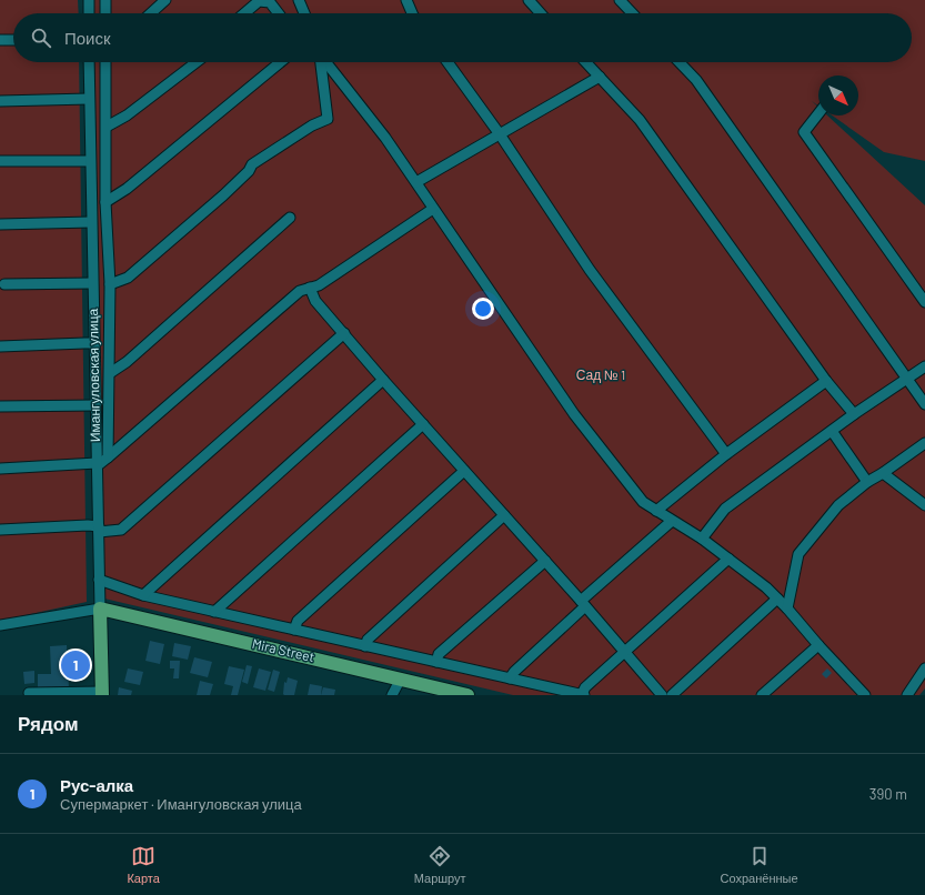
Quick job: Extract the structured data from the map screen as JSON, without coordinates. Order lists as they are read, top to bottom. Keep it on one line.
{"streets":{"main road":["Имангуловская улица","Mira Street"]},"crossings":[["Имангуловская улица","Mira Street"]],"parks":["Сад № 1"],"north":"bottom right","page":{"search":"Поиск","pins":"1","heading":"Рядом","list":[{"mark":"1","name":"Рус-алка","note":"Супермаркет · Имангуловская улица","value":"390 m"}],"nav":["Карта","Маршрут","Сохранённые"]}}
